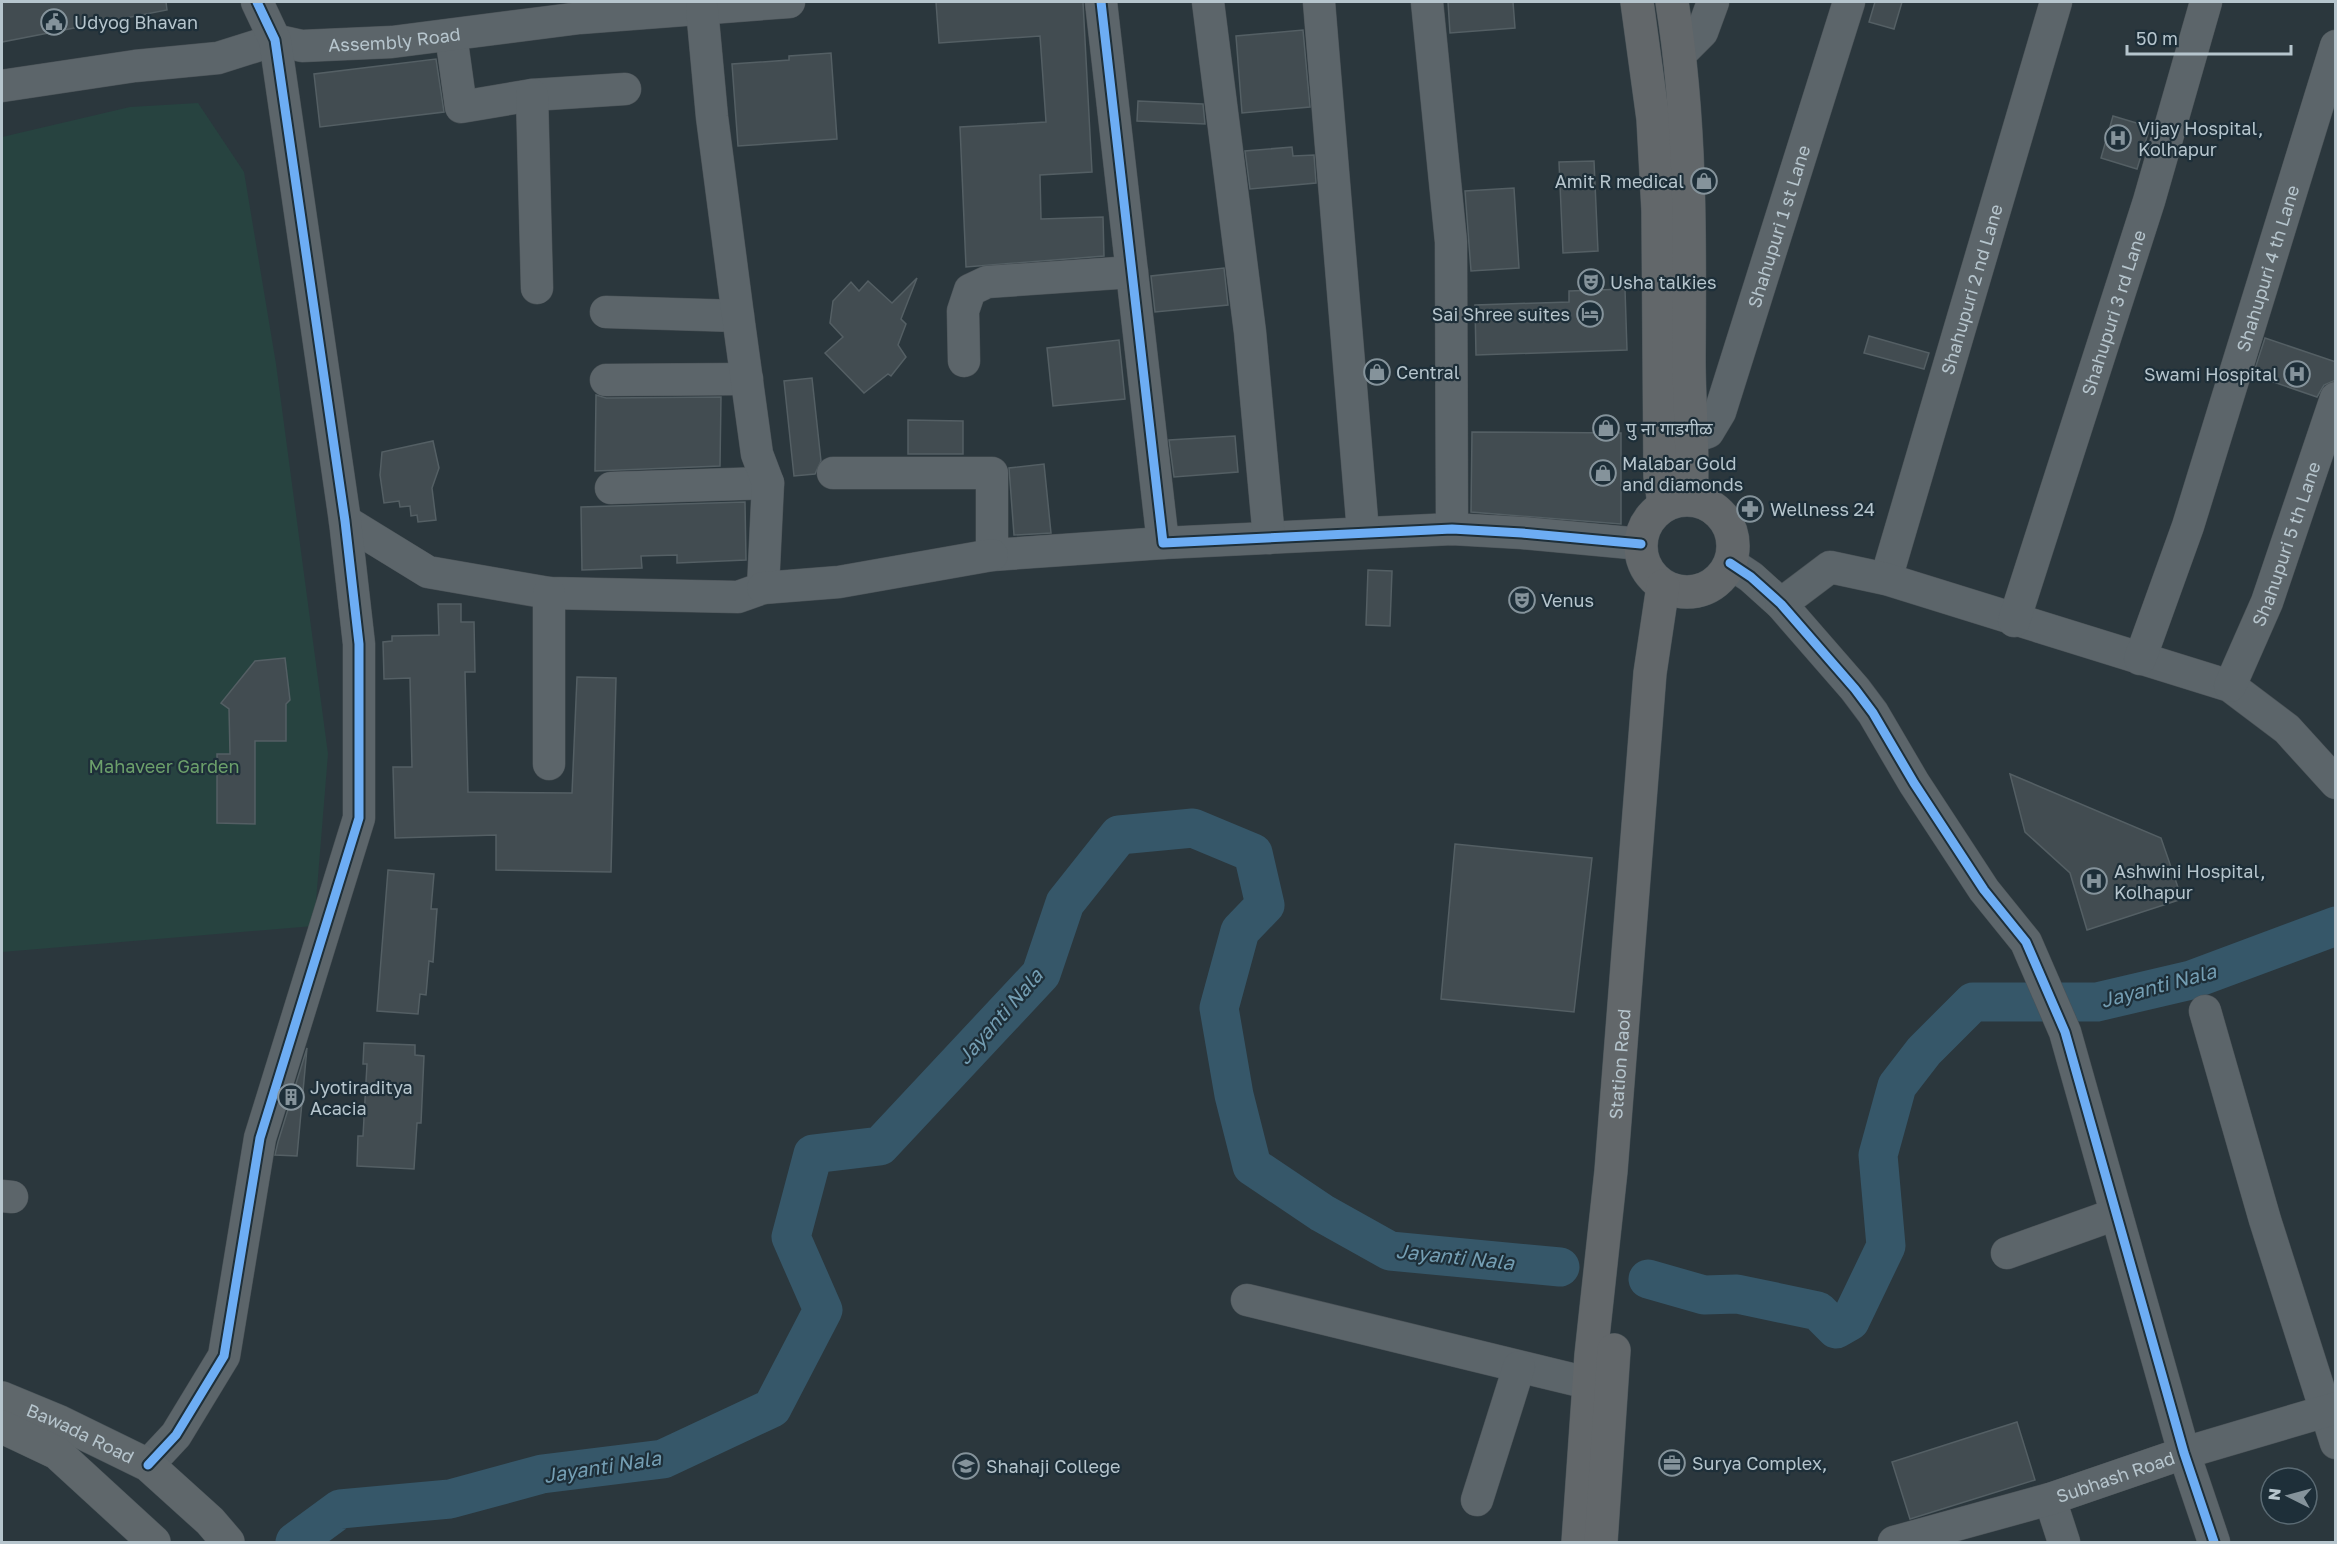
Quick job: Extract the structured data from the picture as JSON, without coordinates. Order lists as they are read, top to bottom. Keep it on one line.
{"streets":{"highway":["Station Raod"],"main road":["Bawada Road"],"street":["Assembly Road","Shahupuri 1 st Lane","Shahupuri 4 th Lane","Shahupuri 2 nd Lane","Shahupuri 3 rd Lane","Shahupuri 5 th Lane","Subhash Road"]},"water":["Jayanti Nala"],"parks":["Mahaveer Garden"],"places":{"public building":["Udyog Bhavan"],"hospital":["Vijay Hospital, Kolhapur","Swami Hospital","Ashwini Hospital, Kolhapur"],"shop":["Amit R medical","Central","पु ना गाडगीळ","Malabar Gold and diamonds"],"theatre":["Usha talkies","Venus"],"hotel":["Sai Shree suites"],"pharmacy":["Wellness 24"],"building":["Jyotiraditya Acacia"],"office":["Surya Complex,"],"school or university":["Shahaji College"]},"scale_bar":"50 m","north":"left"}
